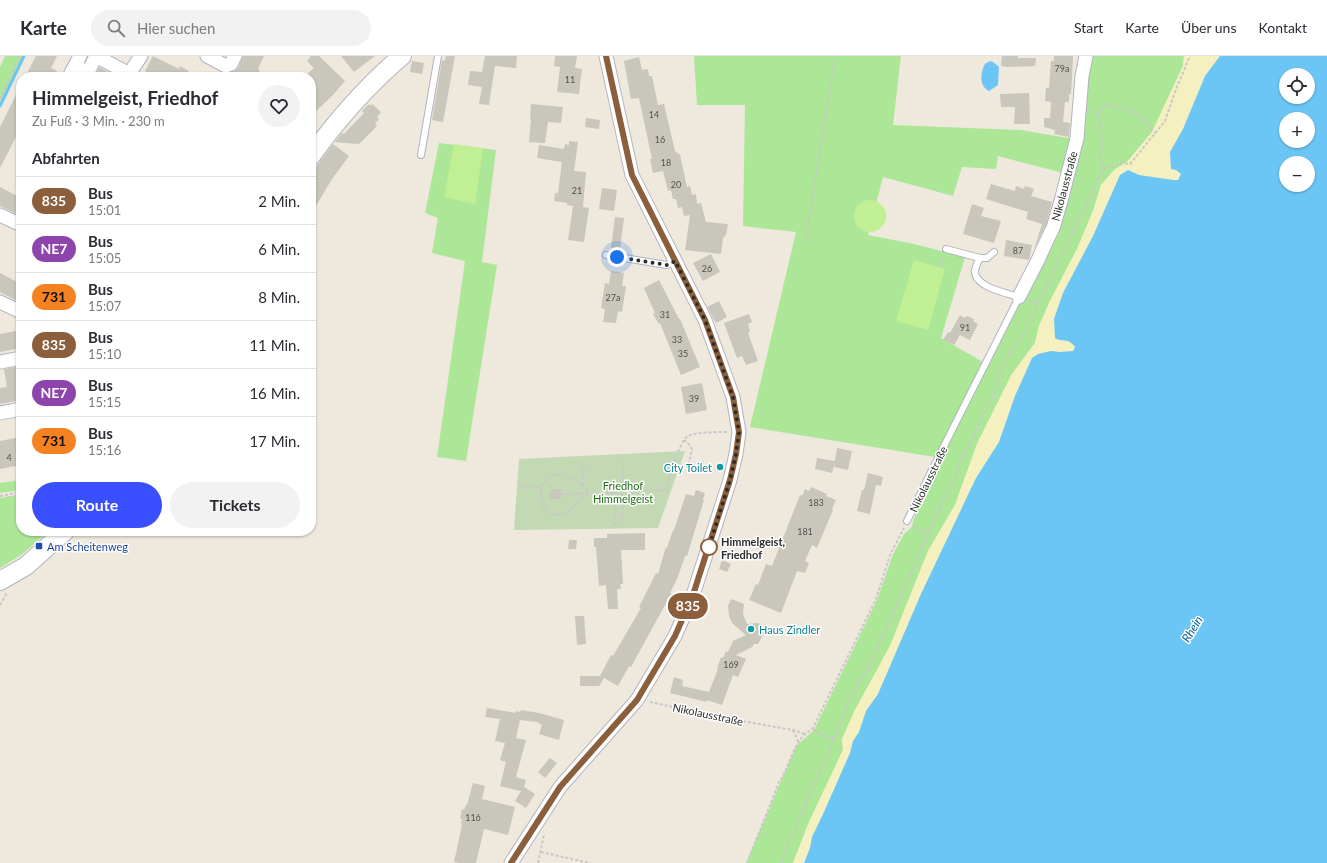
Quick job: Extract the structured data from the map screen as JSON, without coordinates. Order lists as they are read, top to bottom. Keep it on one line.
{"streets":{"street":["Nikolausstraße"]},"water":["Rhein"],"parks":["Friedhof Himmelgeist"],"places":{"other":["City Toilet","Himmelgeist, Friedhof","Haus Zindler"],"transit":["Am Scheitenweg"]},"lines":["bus line 835"],"house_numbers":["79a","11","14","16","18","20","21","87","26","27a","31","91","33","35","39","4","183","181","169","116"],"page":{"header":"Karte","search":"Hier suchen","nav":["Start","Karte","Über uns","Kontakt"],"on_map":"835","map_buttons":["+","−"],"heading":[["Himmelgeist, Friedhof","Zu Fuß · 3 Min. · 230 m"],"Abfahrten"],"list":[{"mark":"835","name":"Bus","note":"15:01","value":"2 Min."},{"mark":"NE7","name":"Bus","note":"15:05","value":"6 Min."},{"mark":"731","name":"Bus","note":"15:07","value":"8 Min."},{"mark":"835","name":"Bus","note":"15:10","value":"11 Min."},{"mark":"NE7","name":"Bus","note":"15:15","value":"16 Min."},{"mark":"731","name":"Bus","note":"15:16","value":"17 Min."}],"buttons":["Route","Tickets"]}}
